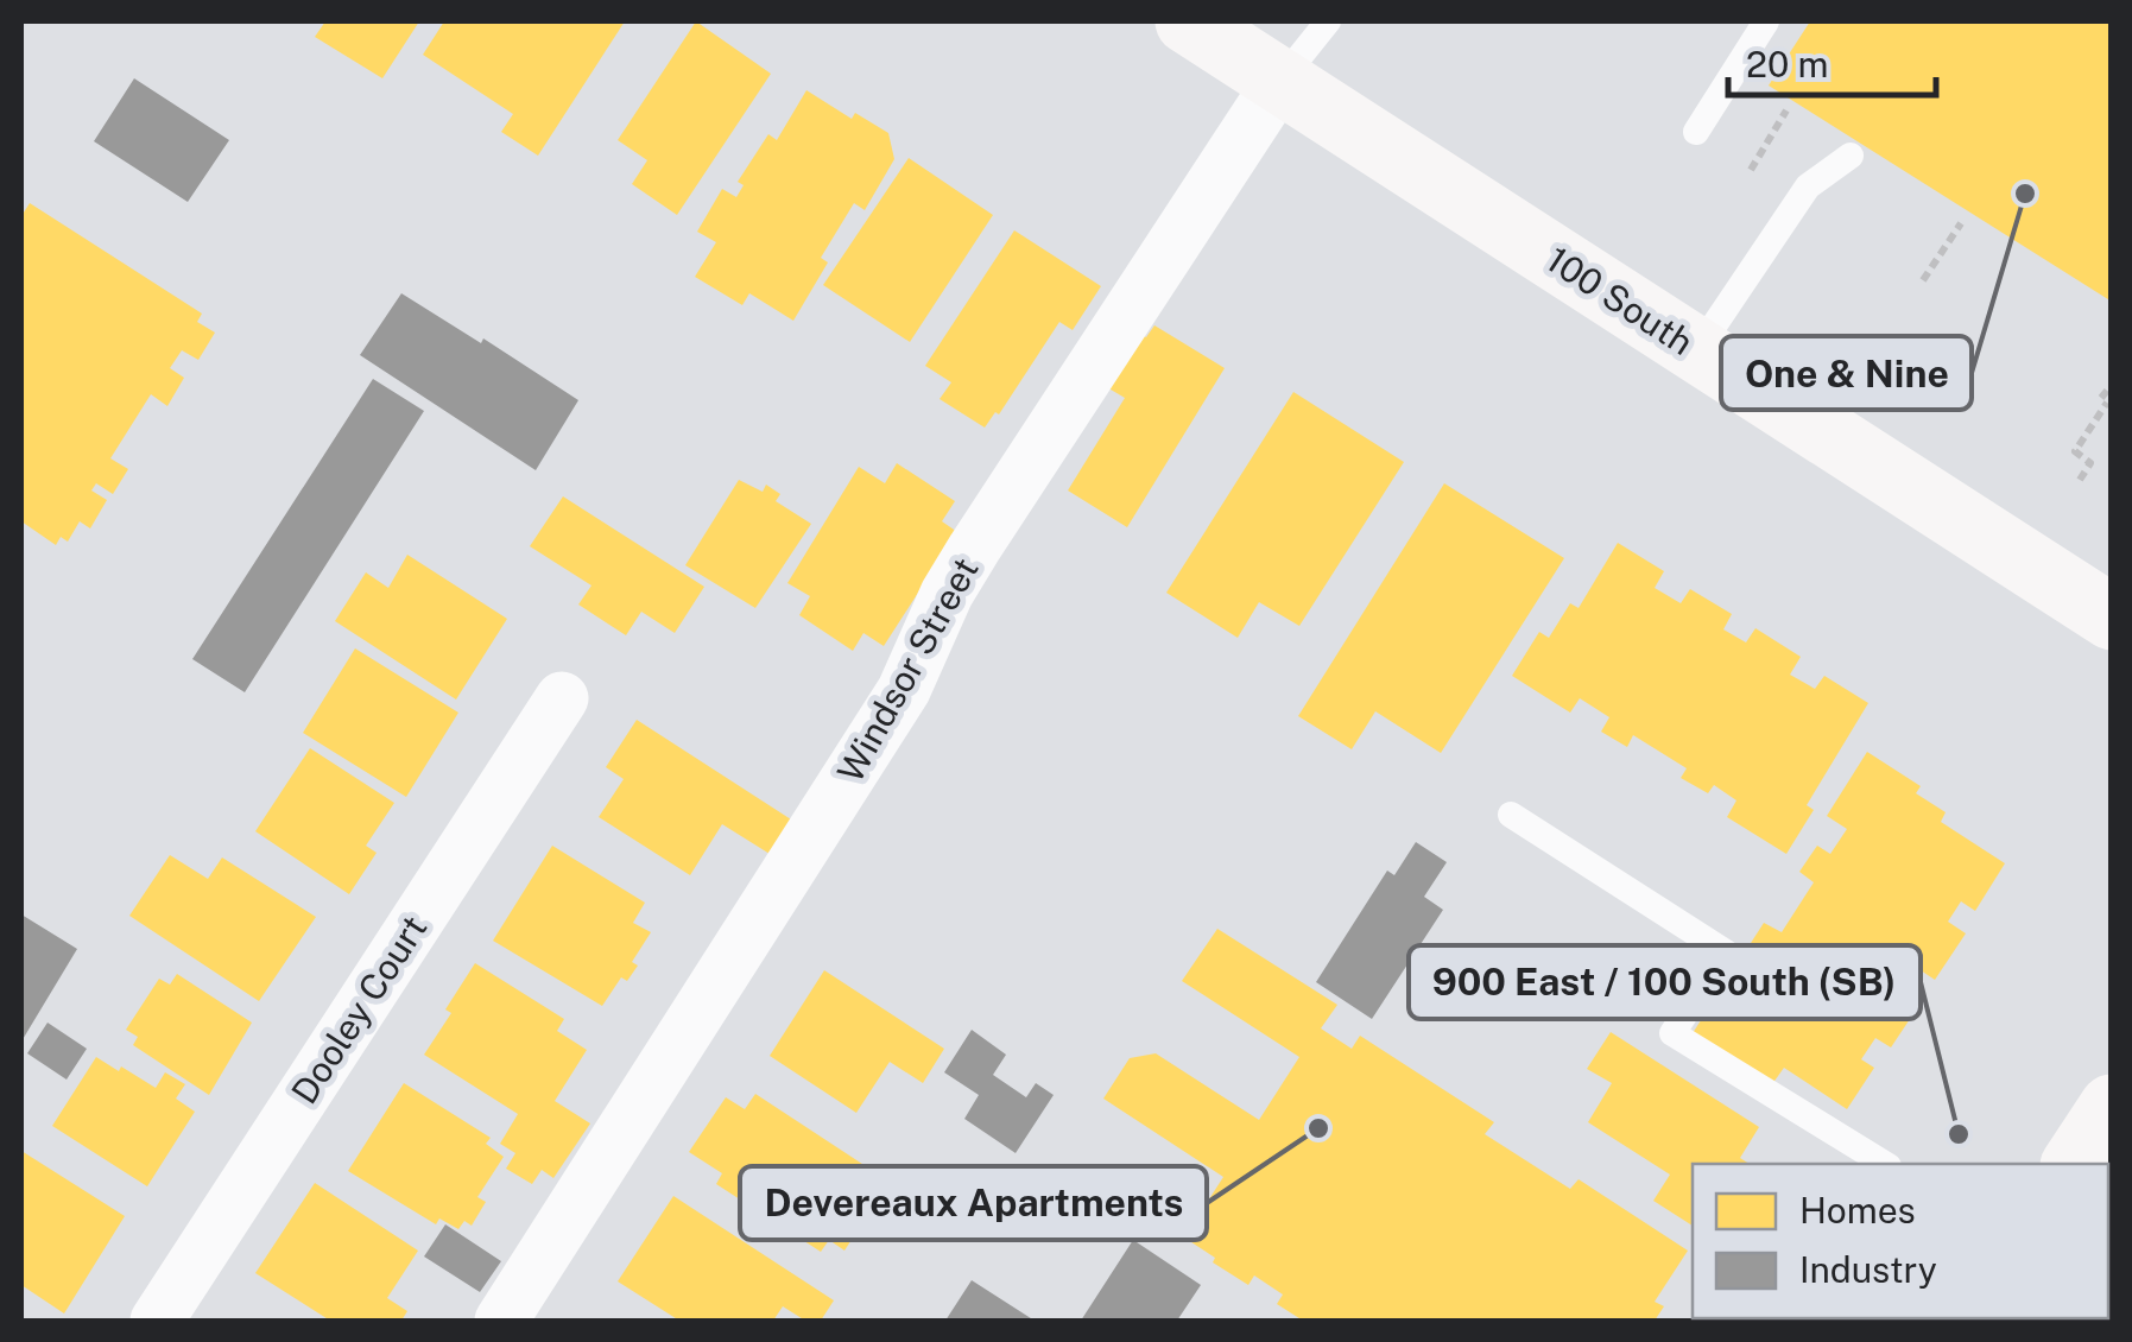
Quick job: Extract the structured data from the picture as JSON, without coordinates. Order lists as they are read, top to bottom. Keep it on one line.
{"streets":{"main road":["100 South"],"street":["Windsor Street","Dooley Court"]},"crossings":[["100 South","Windsor Street"]],"places":["One & Nine","Devereaux Apartments","900 East / 100 South (SB)"],"legend":["Homes","Industry"],"scale_bar":"20 m"}
